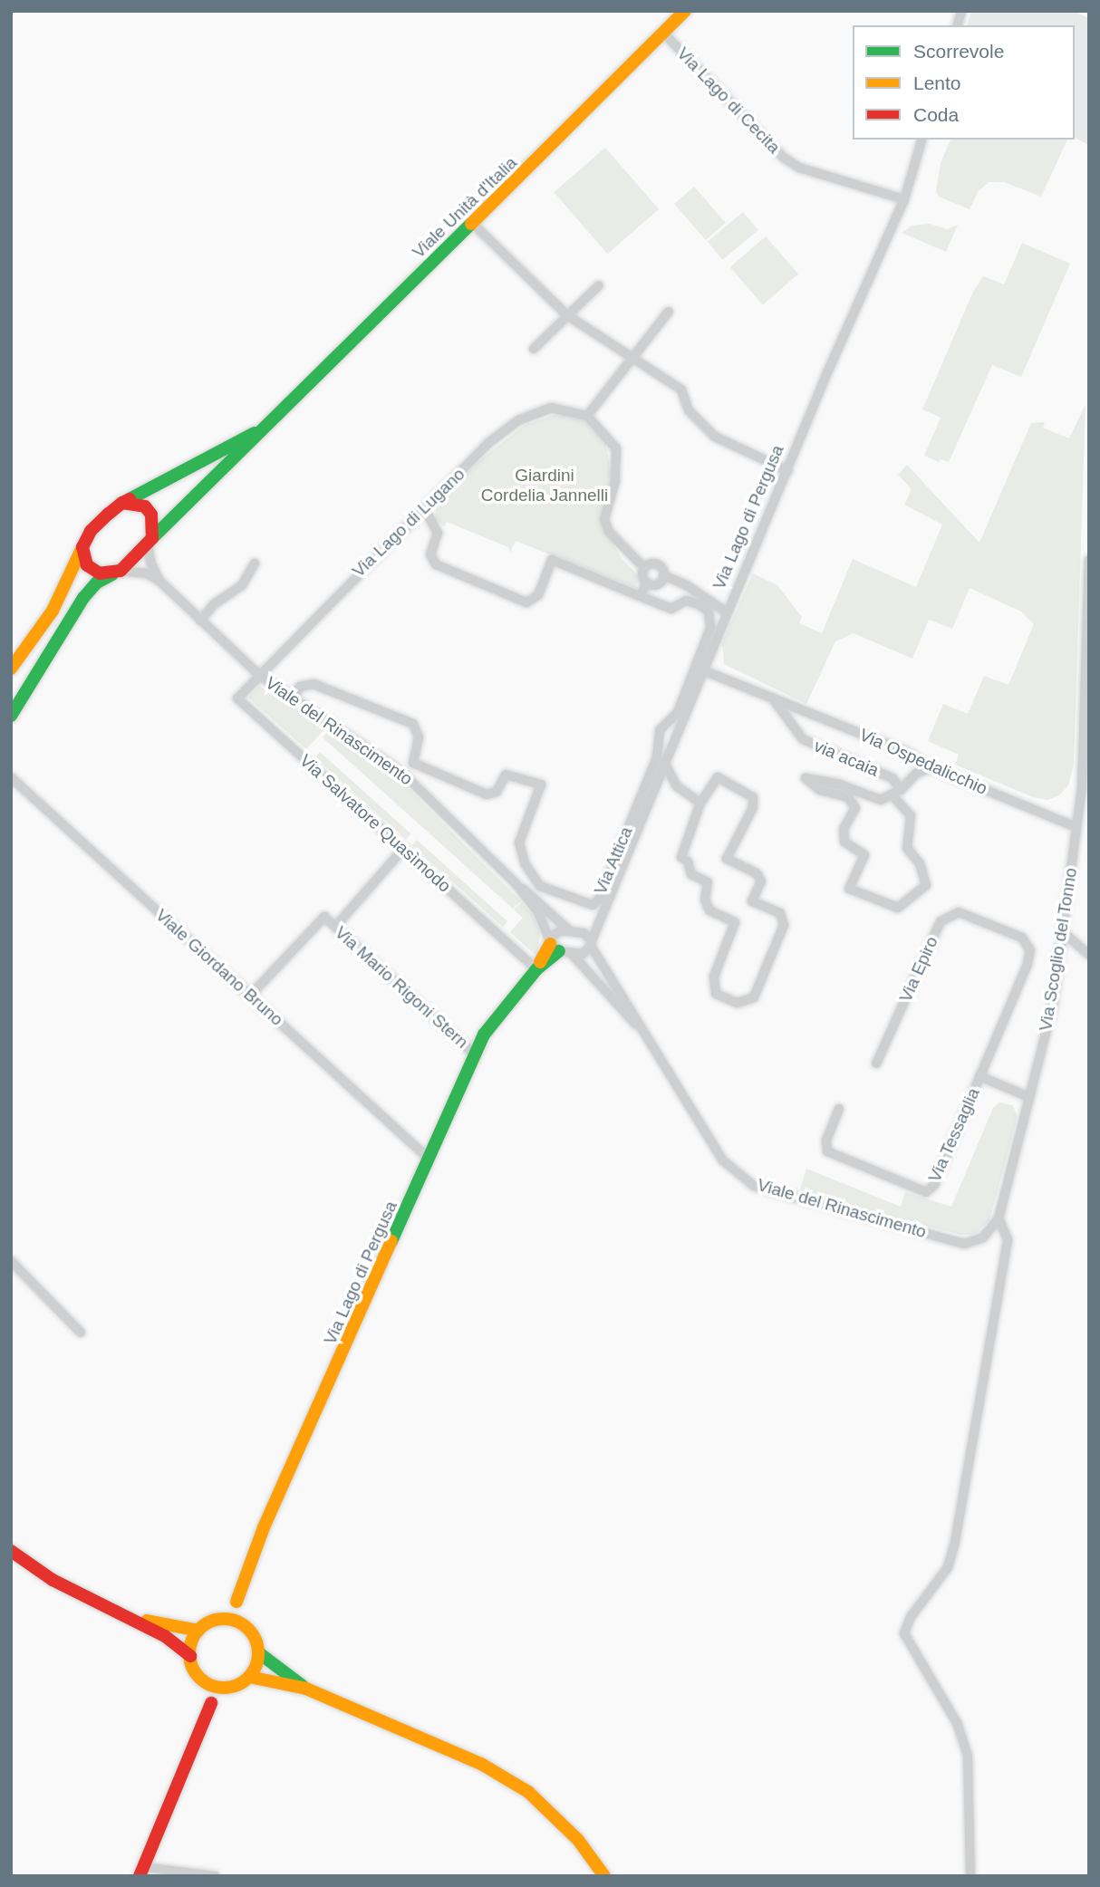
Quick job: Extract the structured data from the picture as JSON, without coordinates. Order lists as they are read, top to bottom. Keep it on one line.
{"streets":{"main road":["Viale Unità d'Italia","Via Lago di Pergusa"],"street":["Via Lago di Cecita","Via Lago di Lugano","Viale del Rinascimento","via acaia","Via Ospedalicchio","Via Salvatore Quasìmodo","Via Attica","Via Scoglio del Tonno","Viale Giordano Bruno","Via Epiro","Via Mario Rigoni Stern","Via Tessaglia"]},"crossings":[["Via Lago di Cecita","Viale Unità d'Italia"],["Via Lago di Cecita","Via Lago di Pergusa"],["Viale Unità d'Italia","Viale del Rinascimento"],["Via Lago di Pergusa","Viale del Rinascimento"],["Via Lago di Pergusa","Via Ospedalicchio"],["Via Lago di Pergusa","Via Salvatore Quasìmodo"],["Via Lago di Pergusa","Viale Giordano Bruno"],["Via Lago di Pergusa","Via Mario Rigoni Stern"],["Via Lago di Lugano","Viale del Rinascimento"],["Via Lago di Lugano","Via Salvatore Quasìmodo"],["Viale del Rinascimento","Via Salvatore Quasìmodo"],["Viale del Rinascimento","Via Attica"],["Viale del Rinascimento","Via Scoglio del Tonno"],["via acaia","Via Ospedalicchio"],["Via Ospedalicchio","Via Scoglio del Tonno"],["Viale Giordano Bruno","Via Mario Rigoni Stern"],["Via Epiro","Via Tessaglia"]],"parks":["Giardini Cordelia Jannelli"],"legend":["Scorrevole","Lento","Coda"]}
